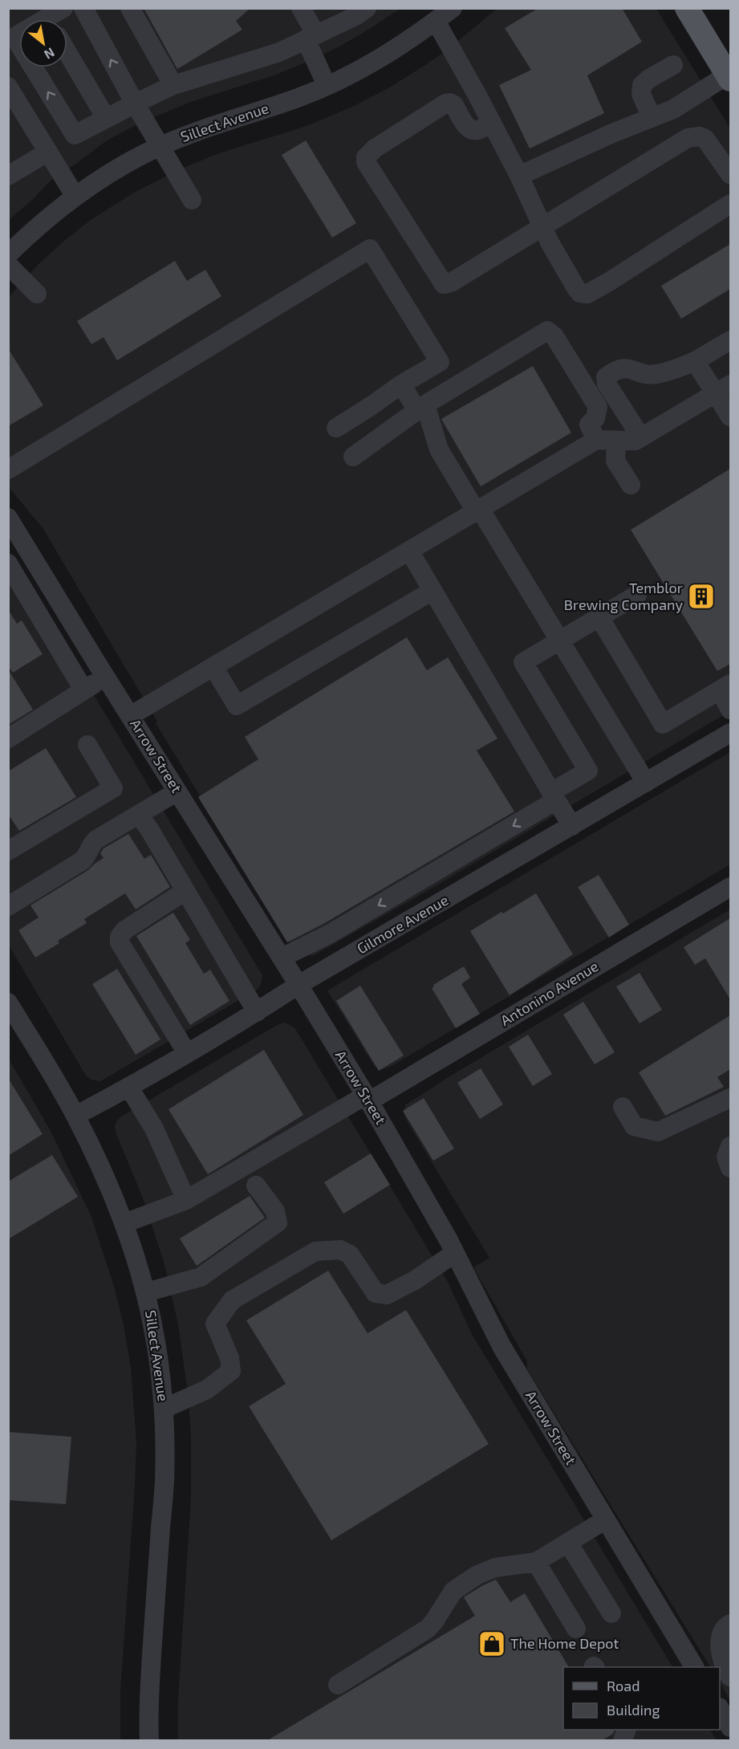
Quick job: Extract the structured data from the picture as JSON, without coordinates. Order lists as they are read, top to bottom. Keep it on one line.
{"streets":{"street":["Sillect Avenue","Arrow Street","Gilmore Avenue","Antonino Avenue"]},"crossings":[["Sillect Avenue","Gilmore Avenue"],["Sillect Avenue","Antonino Avenue"],["Arrow Street","Gilmore Avenue"],["Arrow Street","Antonino Avenue"]],"places":{"building":["Temblor Brewing Company"],"shop":["The Home Depot"]},"legend":["Road","Building"],"north":"bottom right"}
